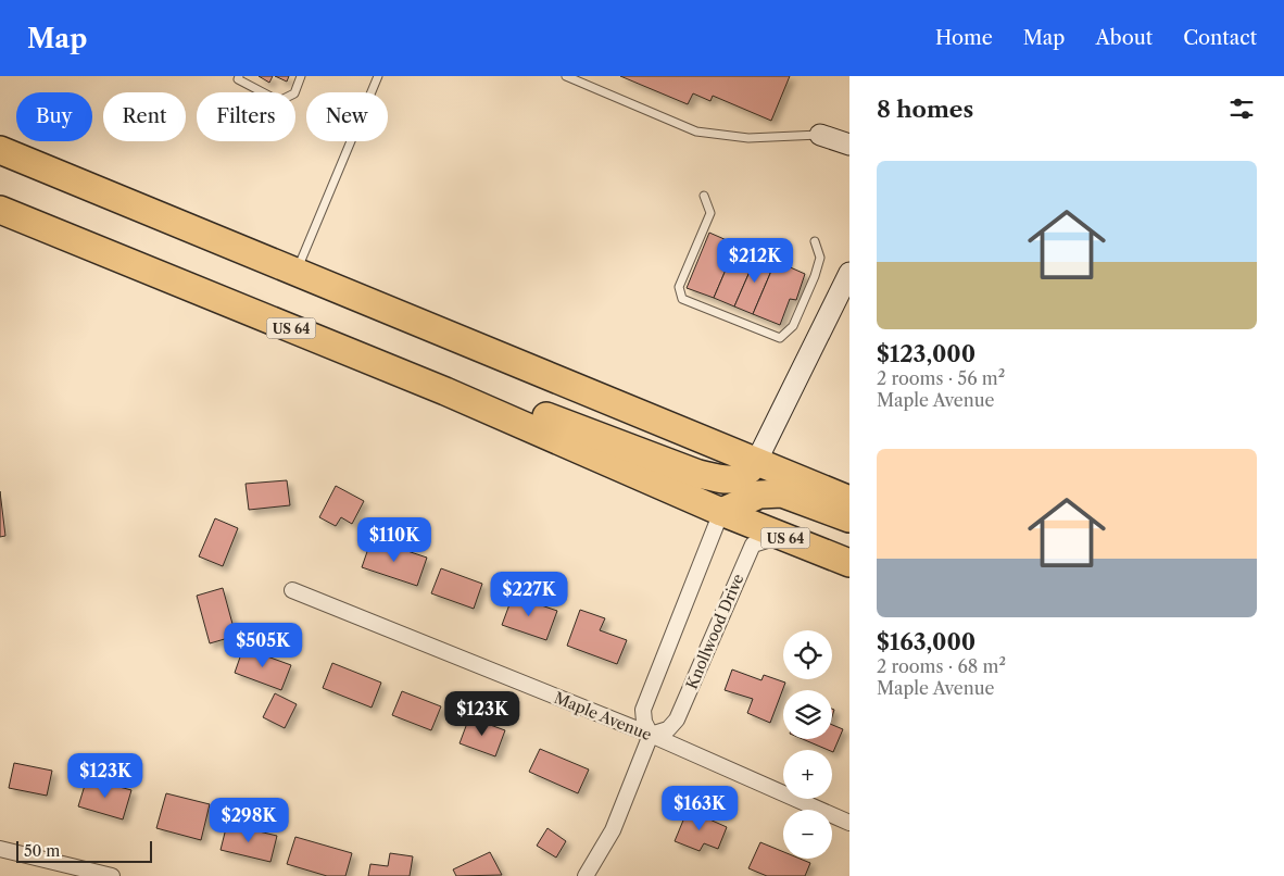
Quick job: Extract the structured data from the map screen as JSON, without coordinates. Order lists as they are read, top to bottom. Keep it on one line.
{"streets":{"highway":["US 64"],"street":["Knollwood Drive","Maple Avenue"]},"crossings":[["US 64","Knollwood Drive"],["Knollwood Drive","Maple Avenue"]],"scale_bar":"50 m","page":{"header":"Map","nav":["Home","Map","About","Contact"],"heading":"8 homes","chip":["Buy","Rent","Filters","New"],"list":[{"name":"$123,000","note":"2 rooms · 56 m² · Maple Avenue"},{"name":"$163,000","note":"2 rooms · 68 m² · Maple Avenue"}],"price":["$212K","$110K","$227K","$505K","$123K","$123K","$163K","$298K"],"map_buttons":["+","−"],"scale":"50 m"}}
